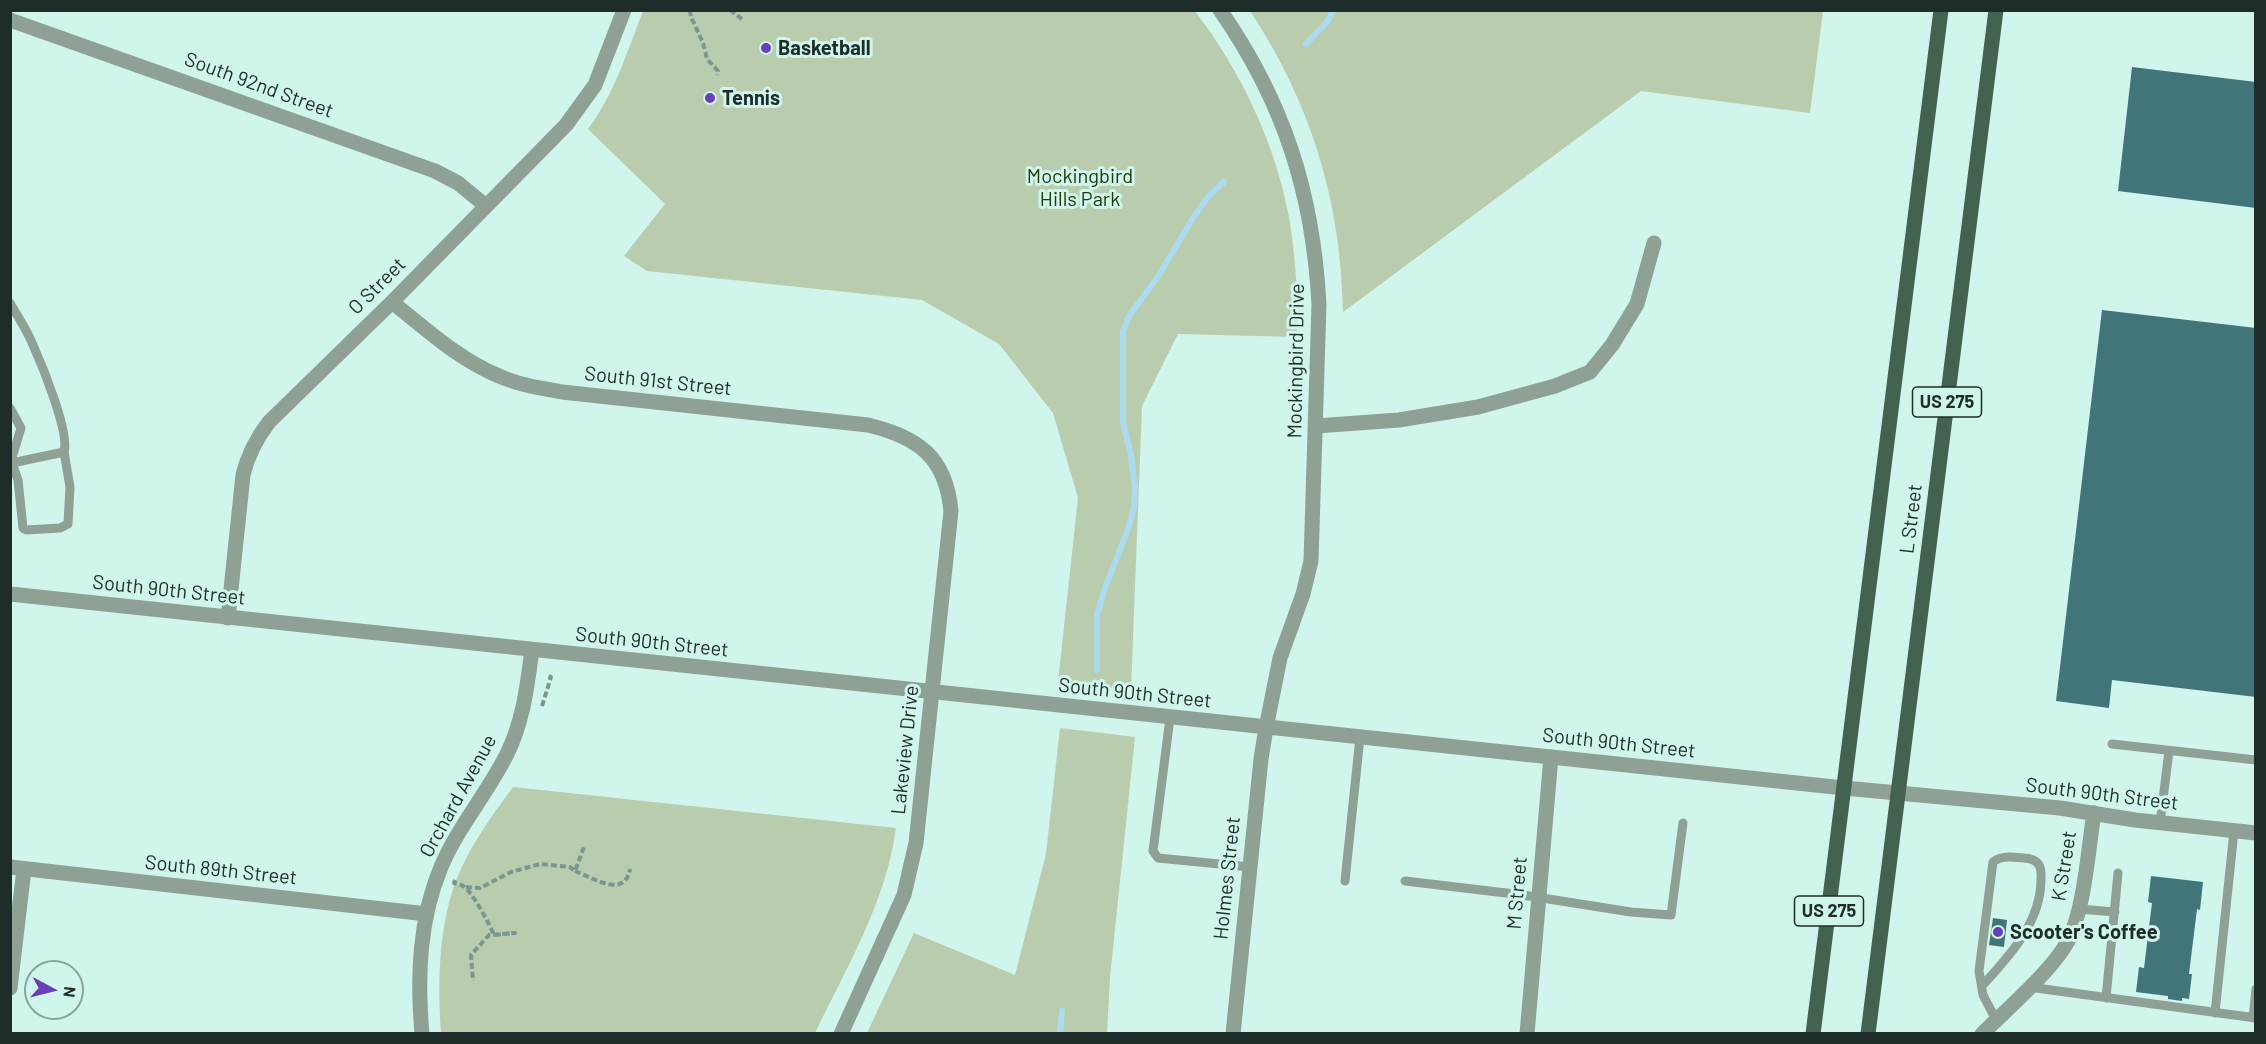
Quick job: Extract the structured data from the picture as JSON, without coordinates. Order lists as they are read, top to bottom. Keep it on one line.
{"streets":{"main road":["US 275","L Street"],"street":["South 92nd Street","O Street","Mockingbird Drive","South 91st Street","South 90th Street","Lakeview Drive","Orchard Avenue","K Street","South 89th Street","Holmes Street","M Street"]},"crossings":[["South 92nd Street","O Street"],["O Street","South 91st Street"],["O Street","South 90th Street"],["Mockingbird Drive","South 90th Street"],["Mockingbird Drive","Holmes Street"],["South 91st Street","Lakeview Drive"],["L Street","South 90th Street"],["South 90th Street","Lakeview Drive"],["South 90th Street","Orchard Avenue"],["South 90th Street","K Street"],["South 90th Street","Holmes Street"],["South 90th Street","M Street"],["Orchard Avenue","South 89th Street"]],"parks":["Mockingbird Hills Park"],"places":["Basketball","Tennis","Scooter's Coffee"],"north":"right"}
